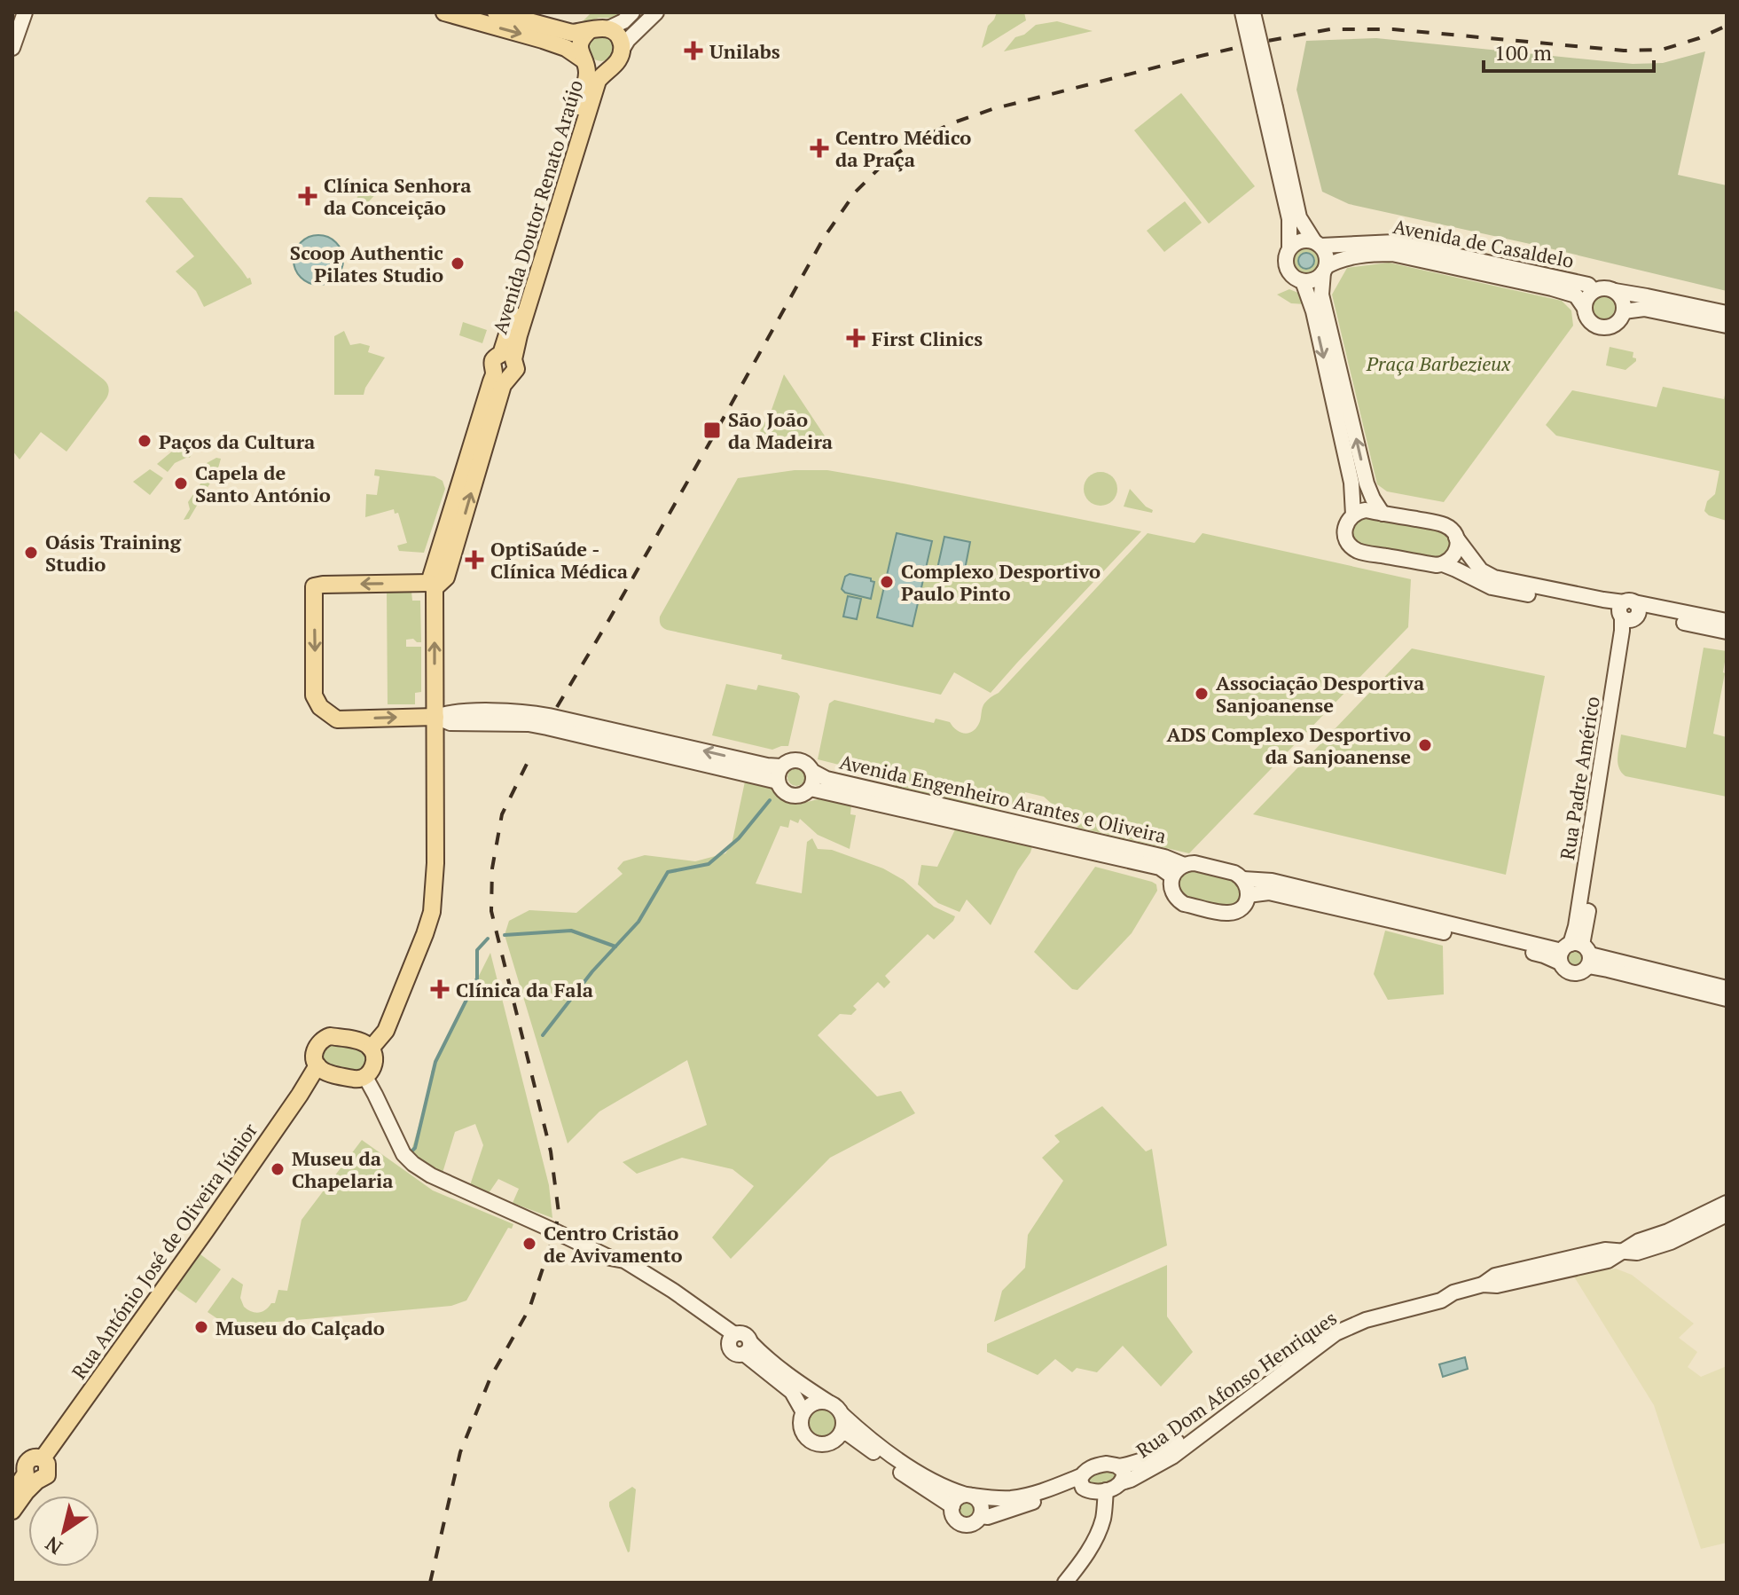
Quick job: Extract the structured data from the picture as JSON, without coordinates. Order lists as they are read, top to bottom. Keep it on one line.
{"streets":{"main road":["Avenida Doutor Renato Araújo","Avenida Engenheiro Arantes e Oliveira","Rua António José de Oliveira Júnior"],"street":["Avenida de Casaldelo","Rua Padre Américo","Rua Dom Afonso Henriques"]},"crossings":[["Avenida Doutor Renato Araújo","Avenida Engenheiro Arantes e Oliveira"],["Avenida Doutor Renato Araújo","Rua António José de Oliveira Júnior"],["Avenida Doutor Renato Araújo","Rua Dom Afonso Henriques"],["Rua Padre Américo","Avenida Engenheiro Arantes e Oliveira"],["Rua António José de Oliveira Júnior","Rua Dom Afonso Henriques"]],"parks":["Praça Barbezieux"],"places":{"health":["Unilabs","Centro Médico da Praça","Clínica Senhora da Conceição","First Clinics","OptiSaúde - Clínica Médica","Clínica da Fala"],"other":["Scoop Authentic Pilates Studio","Paços da Cultura","Capela de Santo António","Oásis Training Studio","Complexo Desportivo Paulo Pinto","Associação Desportiva Sanjoanense","ADS Complexo Desportivo da Sanjoanense","Museu da Chapelaria","Centro Cristão de Avivamento","Museu do Calçado"],"transit":["São João da Madeira"]},"scale_bar":"100 m","north":"bottom left"}
